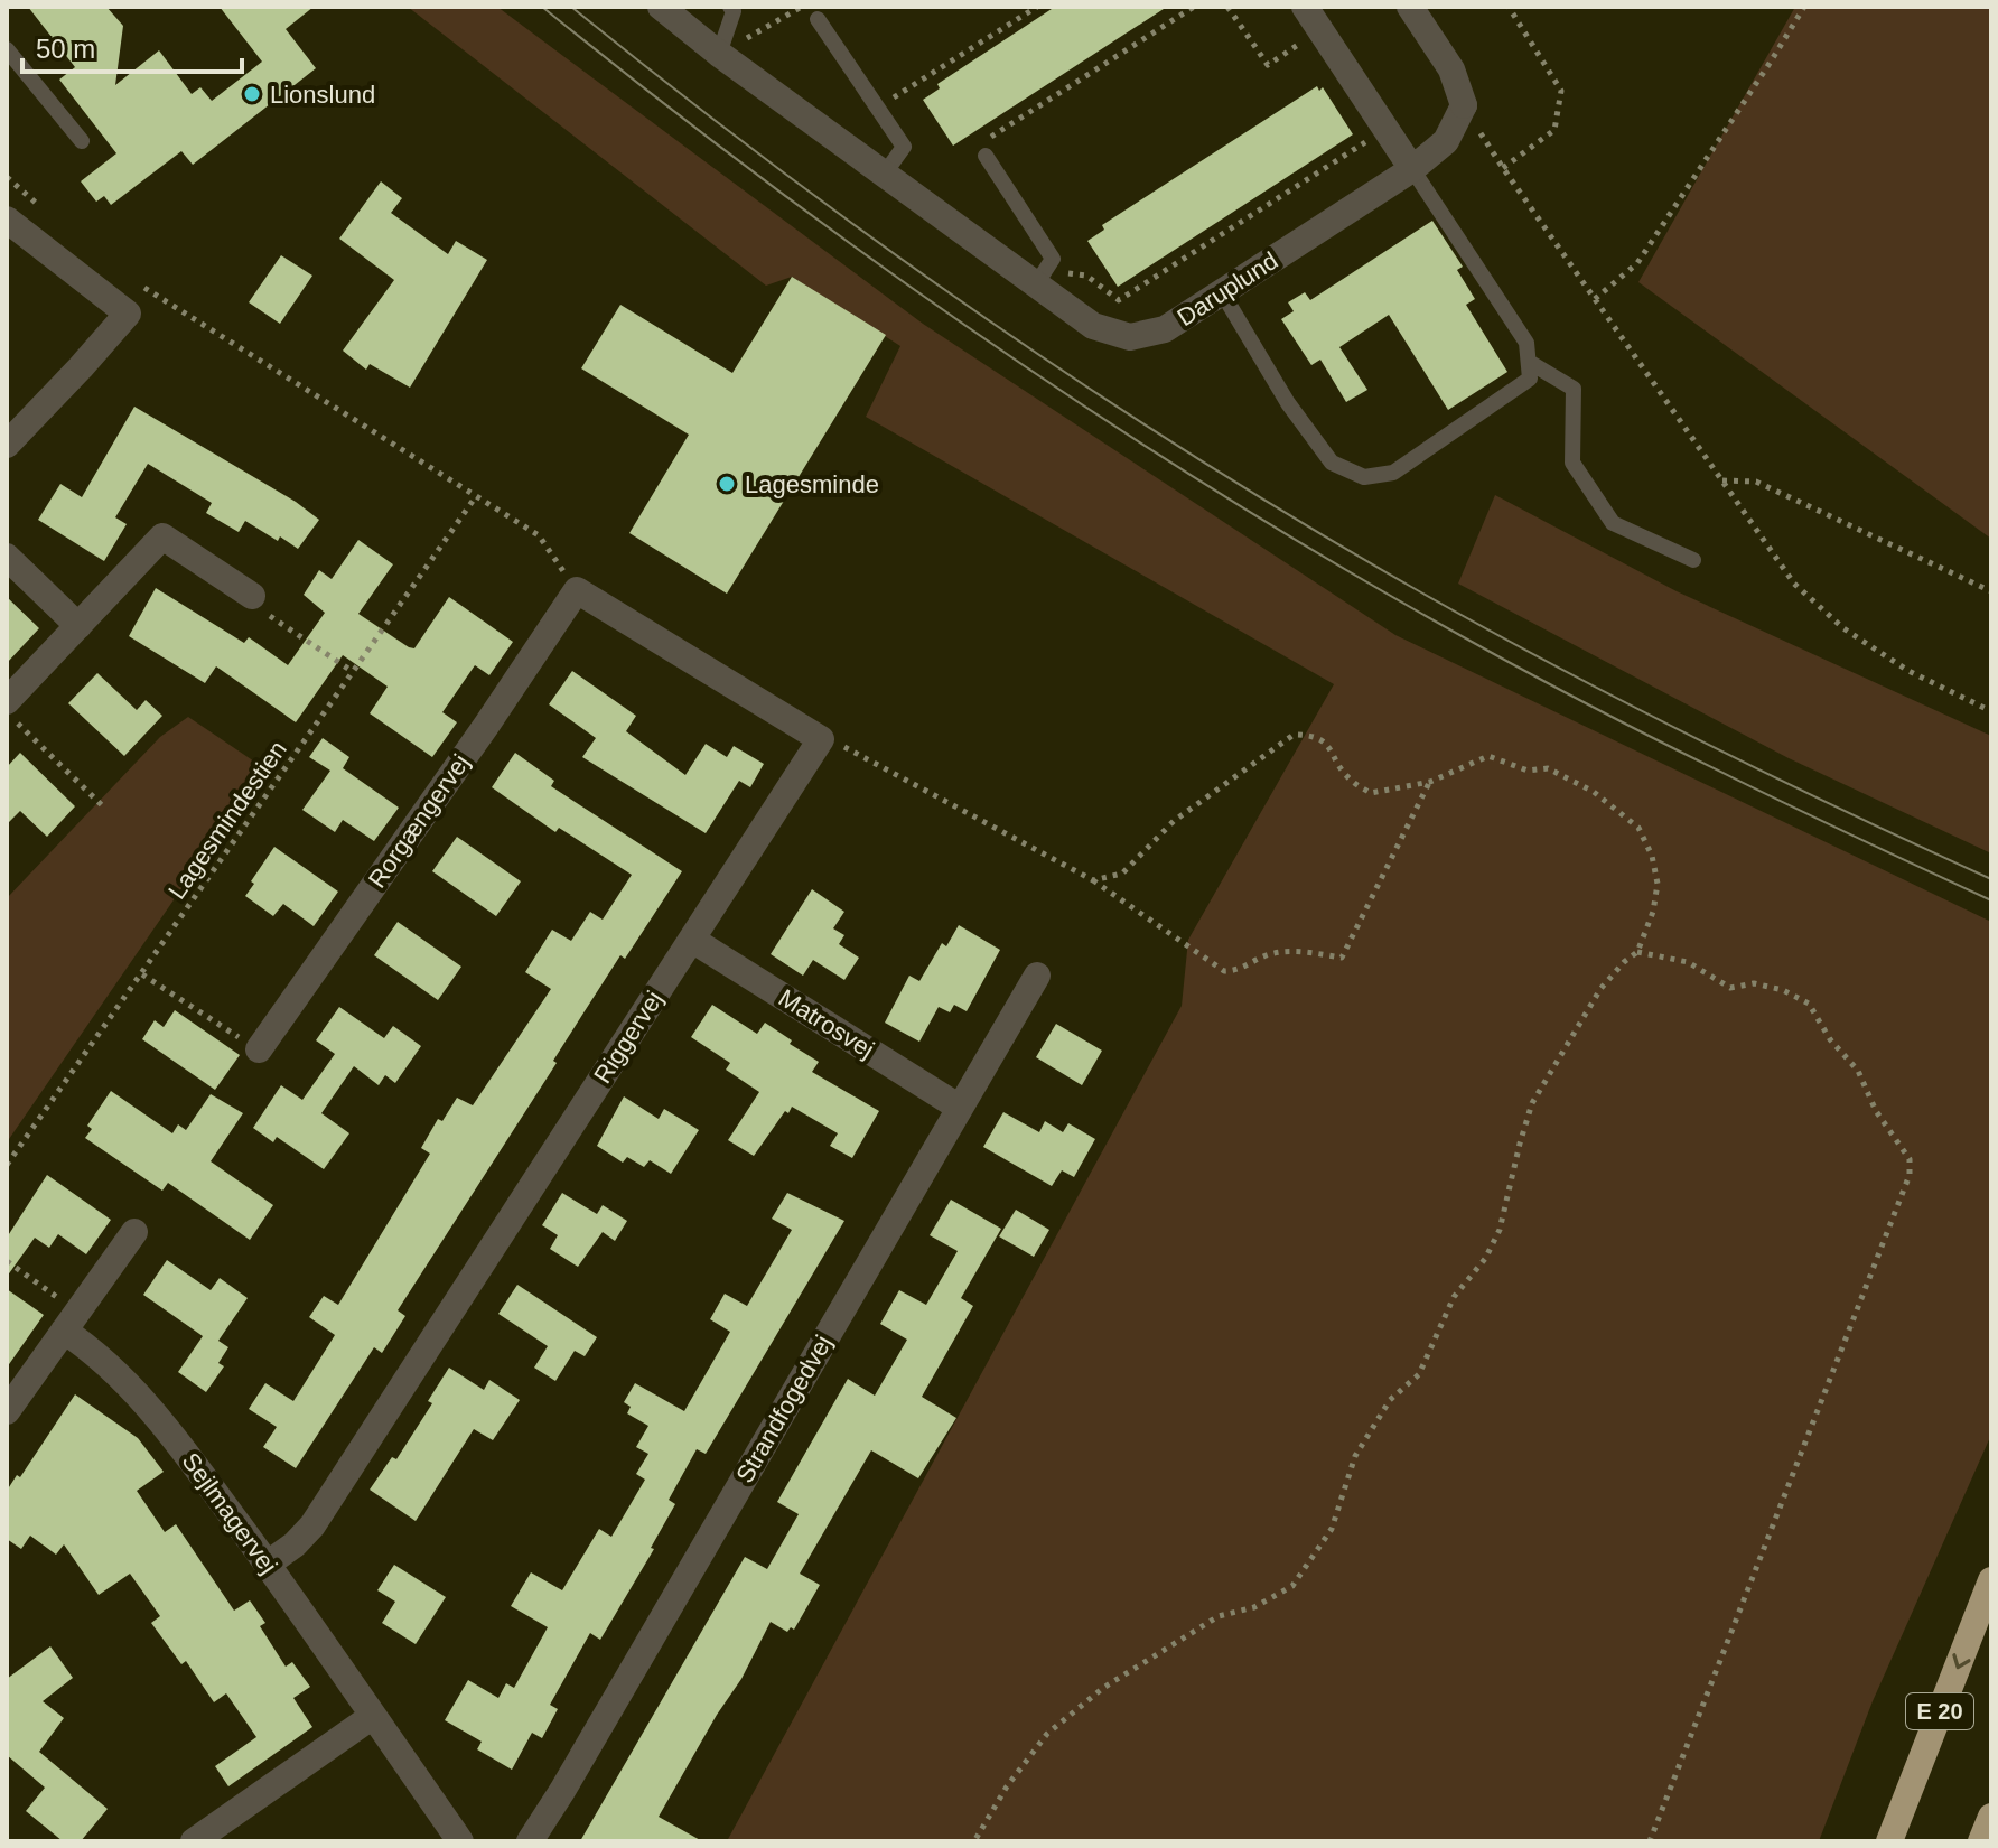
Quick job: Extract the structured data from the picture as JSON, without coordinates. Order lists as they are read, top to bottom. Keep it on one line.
{"streets":{"highway":["E 20"],"street":["Daruplund","Rorgængervej","Matrosvej","Riggervej","Strandfogedvej","Sejlmagervej"],"path":["Lagesmindestien"]},"crossings":[["Matrosvej","Riggervej"],["Matrosvej","Strandfogedvej"],["Riggervej","Sejlmagervej"]],"places":["Lionslund","Lagesminde"],"scale_bar":"50 m"}
